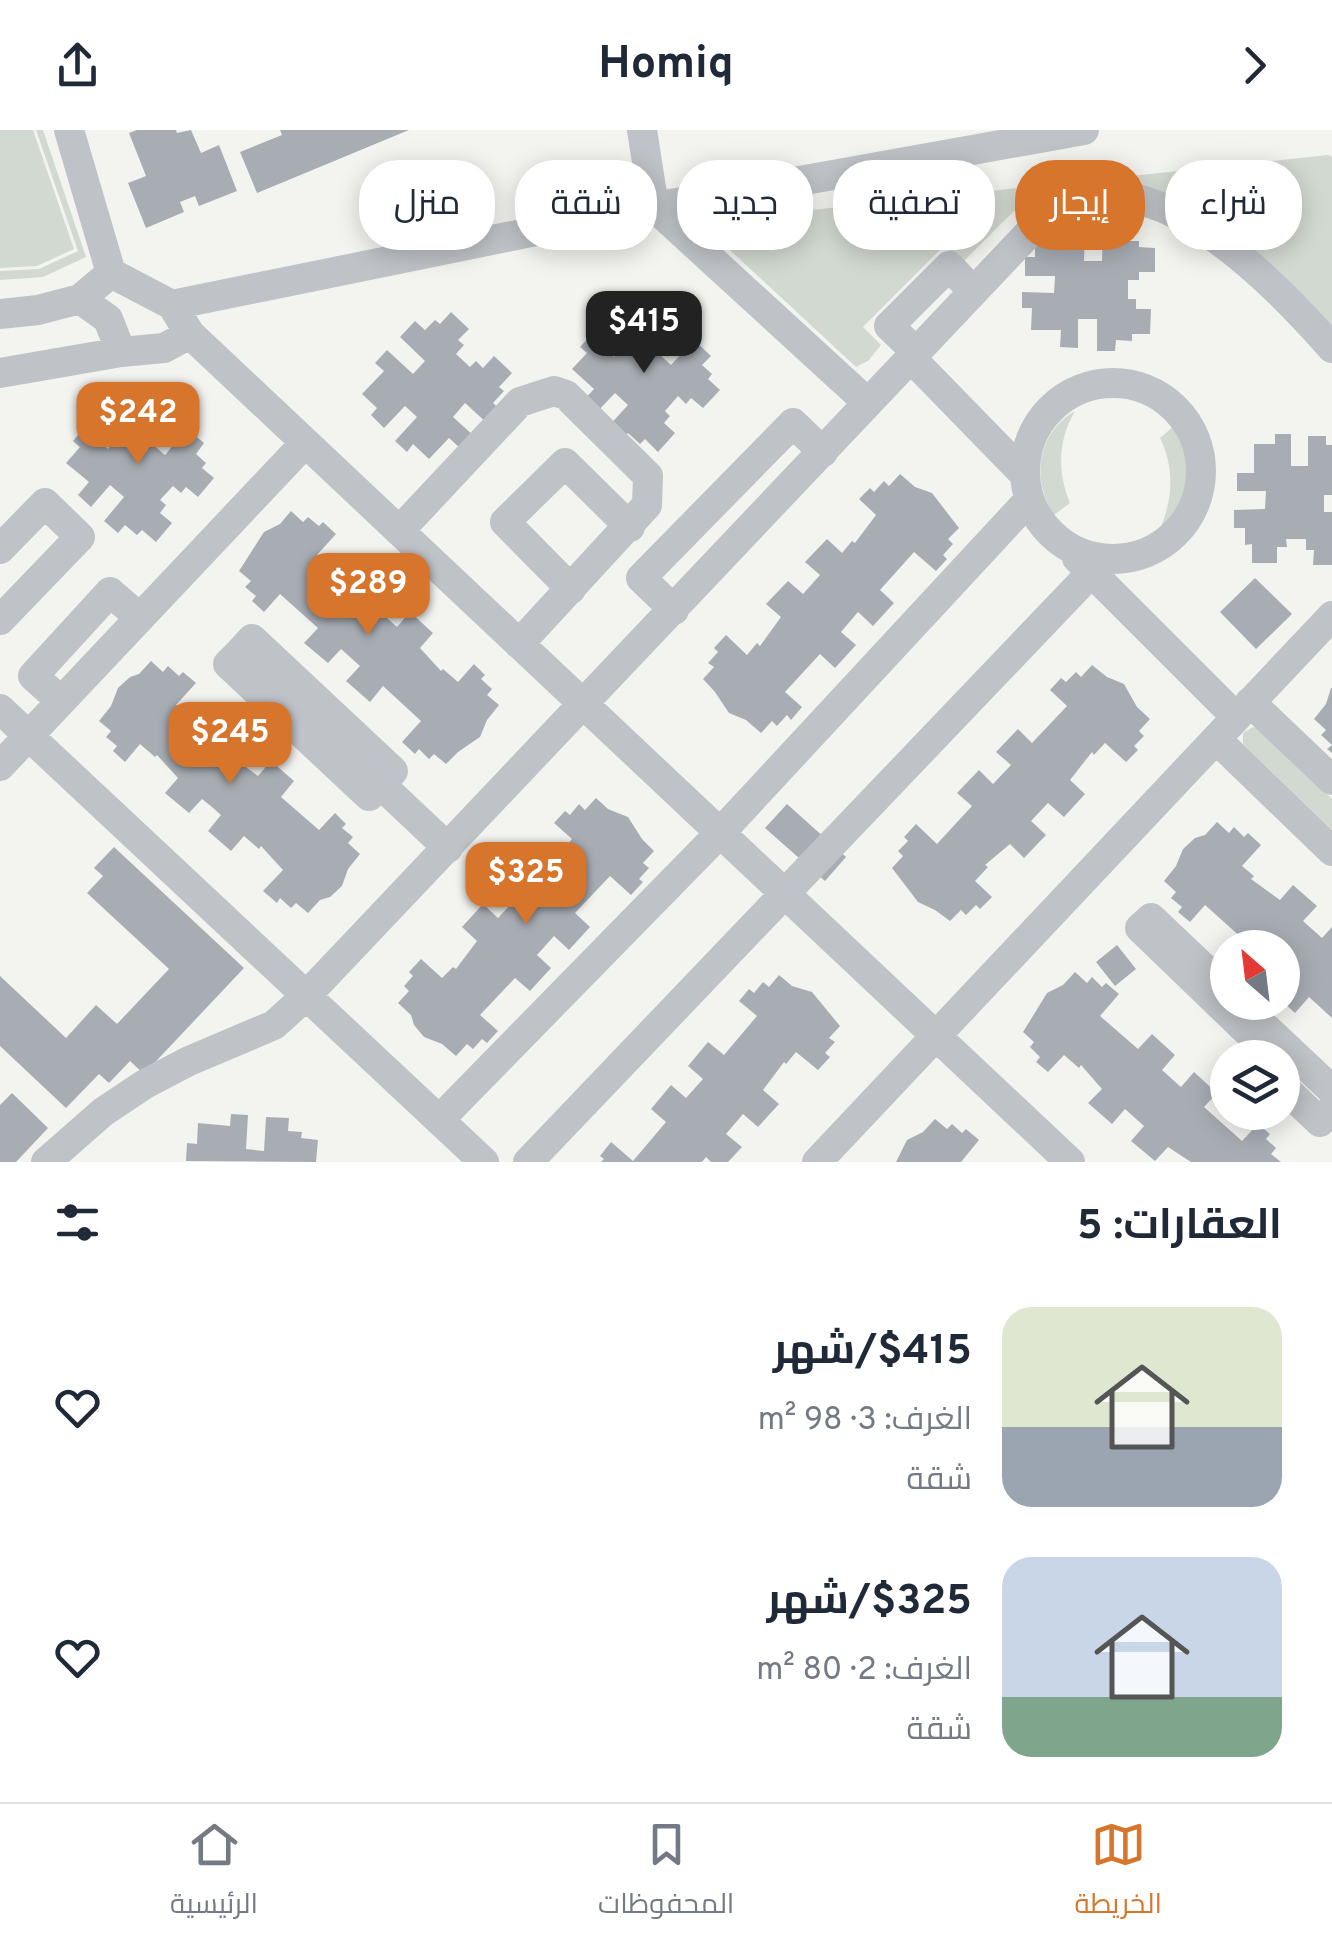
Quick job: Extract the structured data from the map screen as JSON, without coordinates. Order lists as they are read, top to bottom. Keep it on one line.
{"north":"top left","page":{"header":"Homiq","chip":["شراء","إيجار","تصفية","جديد","شقة","منزل"],"price":["$415","$242","$289","$245","$325"],"heading":"العقارات: 5","list":[{"name":"$415/شهر","note":"الغرف: 3 · 98 m² · شقة"},{"name":"$325/شهر","note":"الغرف: 2 · 80 m² · شقة"}],"tabs":["الخريطة","المحفوظات","الرئيسية"]}}
